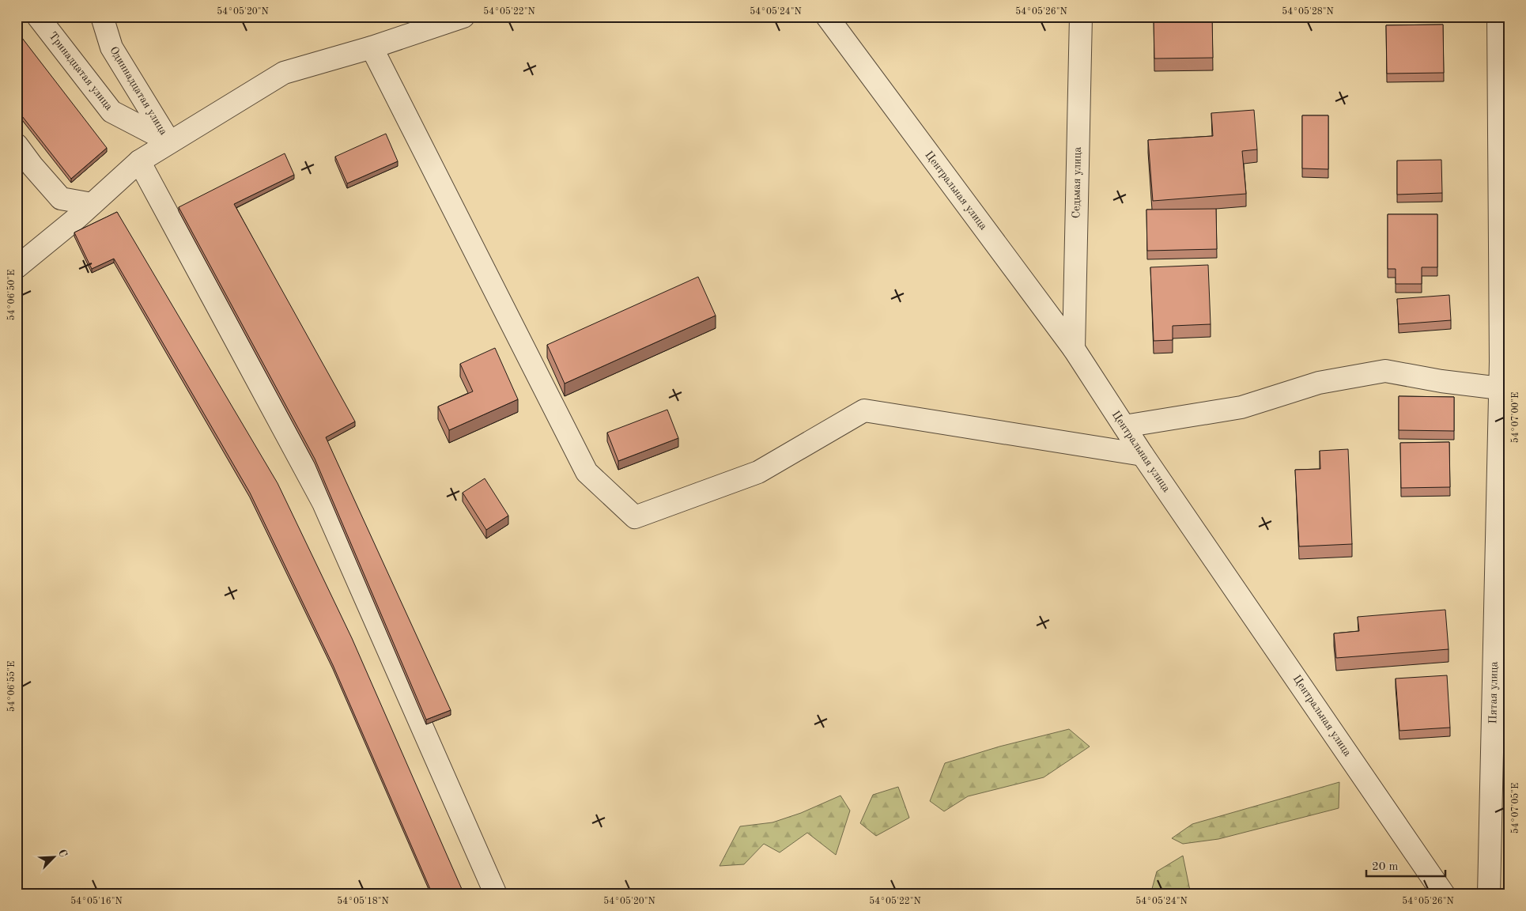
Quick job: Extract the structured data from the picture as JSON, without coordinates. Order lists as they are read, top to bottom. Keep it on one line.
{"streets":{"street":["Тринадцатая улица","Одиннадцатая улица","Седьмая улица","Центральная улица","Пятая улица"]},"crossings":[["Тринадцатая улица","Одиннадцатая улица"],["Седьмая улица","Центральная улица"]],"scale_bar":"20 m","north":"top right","coordinates":["54°05'20\"N","54°05'22\"N","54°05'24\"N","54°05'26\"N","54°05'28\"N","54°06'50\"E","54°07'00\"E","54°06'55\"E","54°07'05\"E","54°05'16\"N","54°05'18\"N"]}
